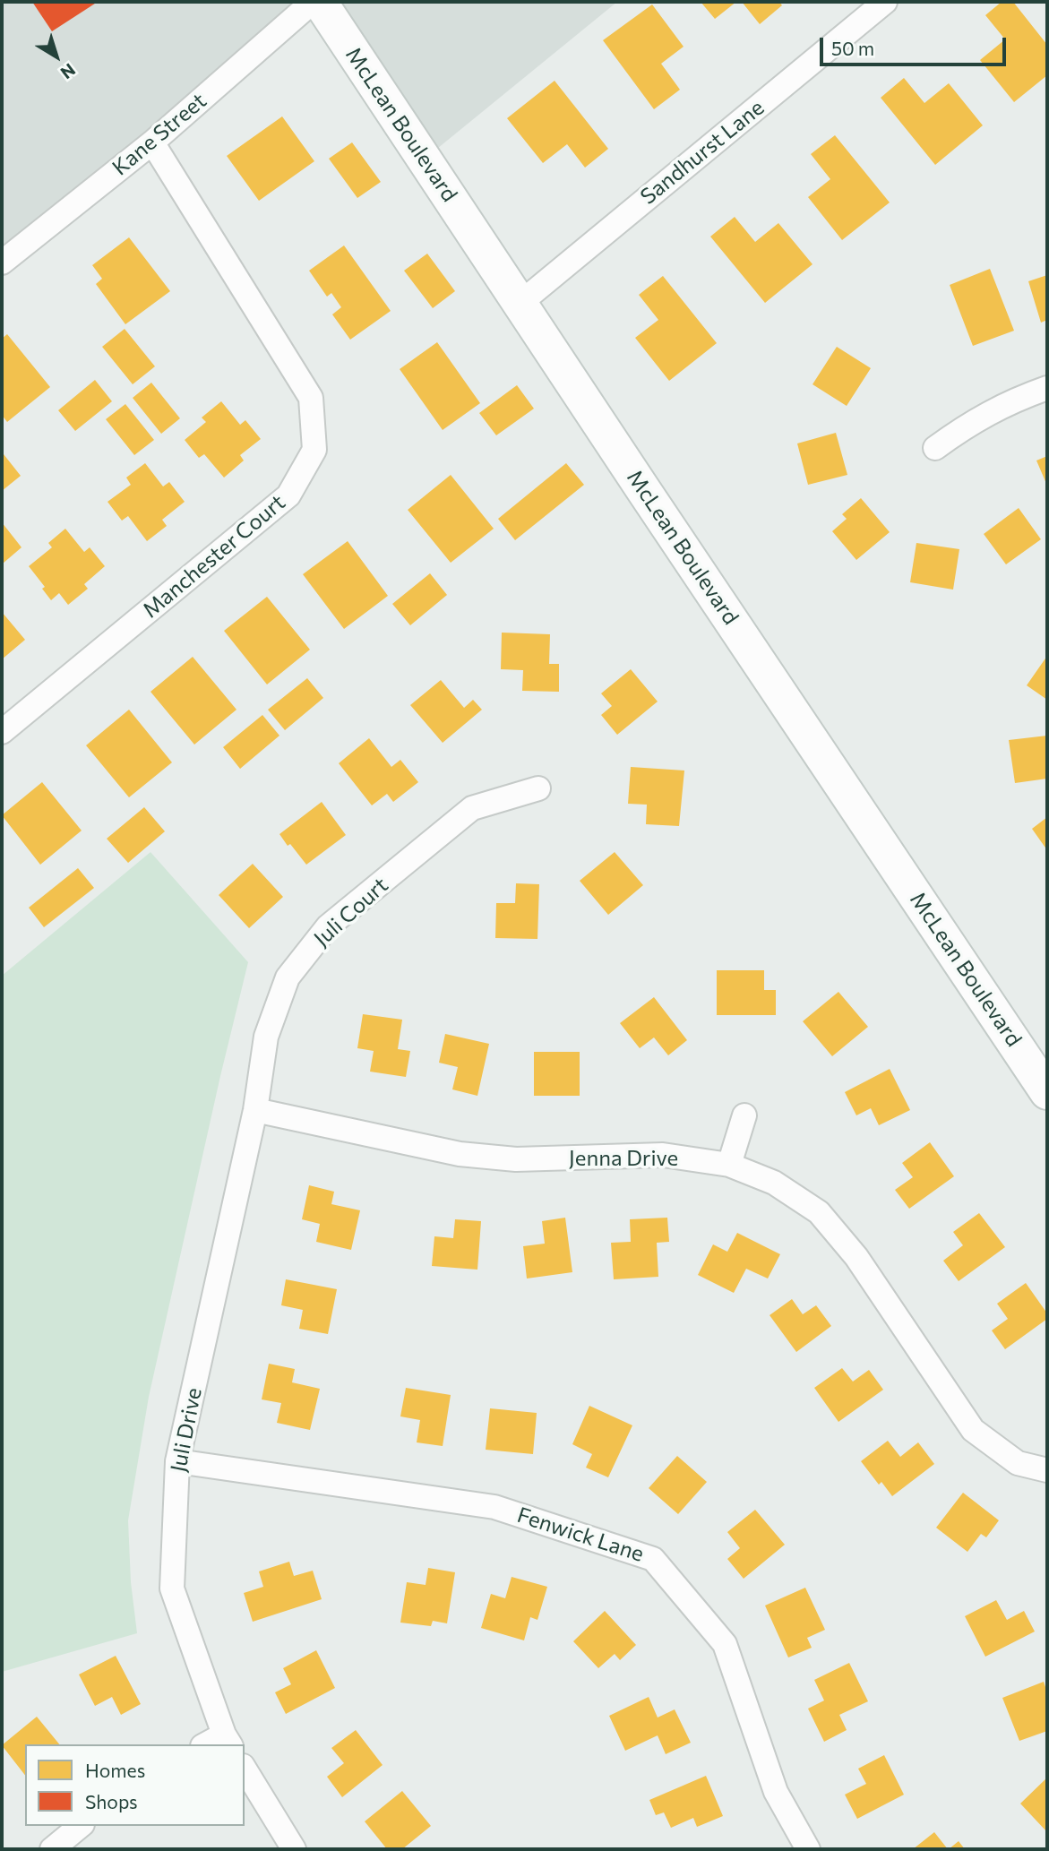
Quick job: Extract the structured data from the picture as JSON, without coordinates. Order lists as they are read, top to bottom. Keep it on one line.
{"streets":{"main road":["McLean Boulevard"],"street":["Kane Street","Sandhurst Lane","Manchester Court","Juli Court","Jenna Drive","Juli Drive","Fenwick Lane"]},"crossings":[["McLean Boulevard","Sandhurst Lane"],["Kane Street","Manchester Court"],["Juli Court","Jenna Drive"],["Juli Court","Juli Drive"],["Jenna Drive","Juli Drive"],["Juli Drive","Fenwick Lane"]],"legend":["Homes","Shops"],"scale_bar":"50 m","north":"bottom right"}
